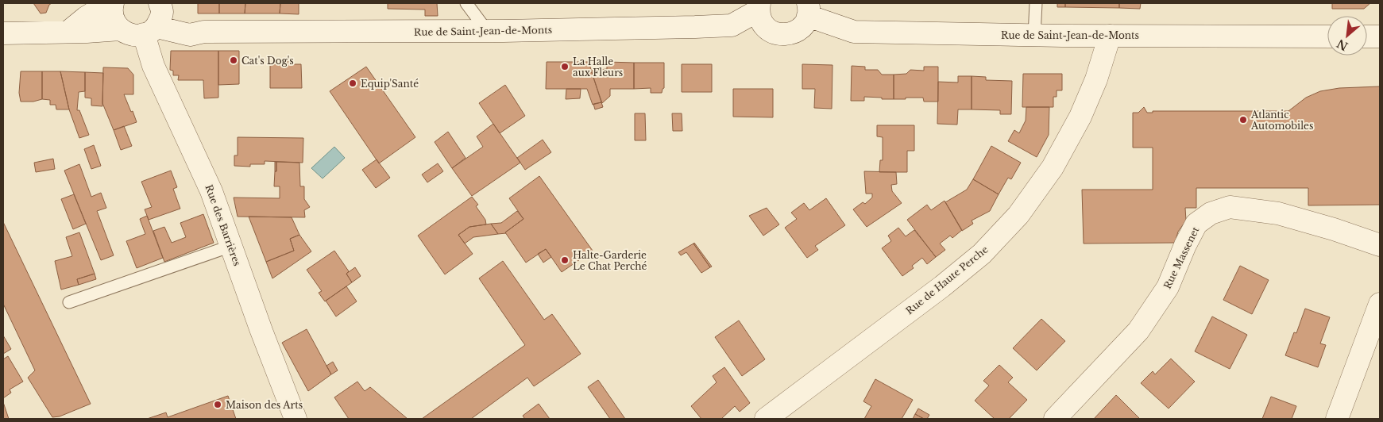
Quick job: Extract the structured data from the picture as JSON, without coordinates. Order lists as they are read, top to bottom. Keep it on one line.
{"streets":{"street":["Rue de Saint-Jean-de-Monts","Rue des Barrières","Rue Massenet","Rue de Haute Perche"]},"crossings":[["Rue de Saint-Jean-de-Monts","Rue des Barrières"],["Rue de Saint-Jean-de-Monts","Rue de Haute Perche"]],"places":["Cat's Dog's","La Halle aux Fleurs","Equip'Santé","Atlantic Automobiles","Halte-Garderie Le Chat Perché","Maison des Arts"],"north":"bottom left"}
